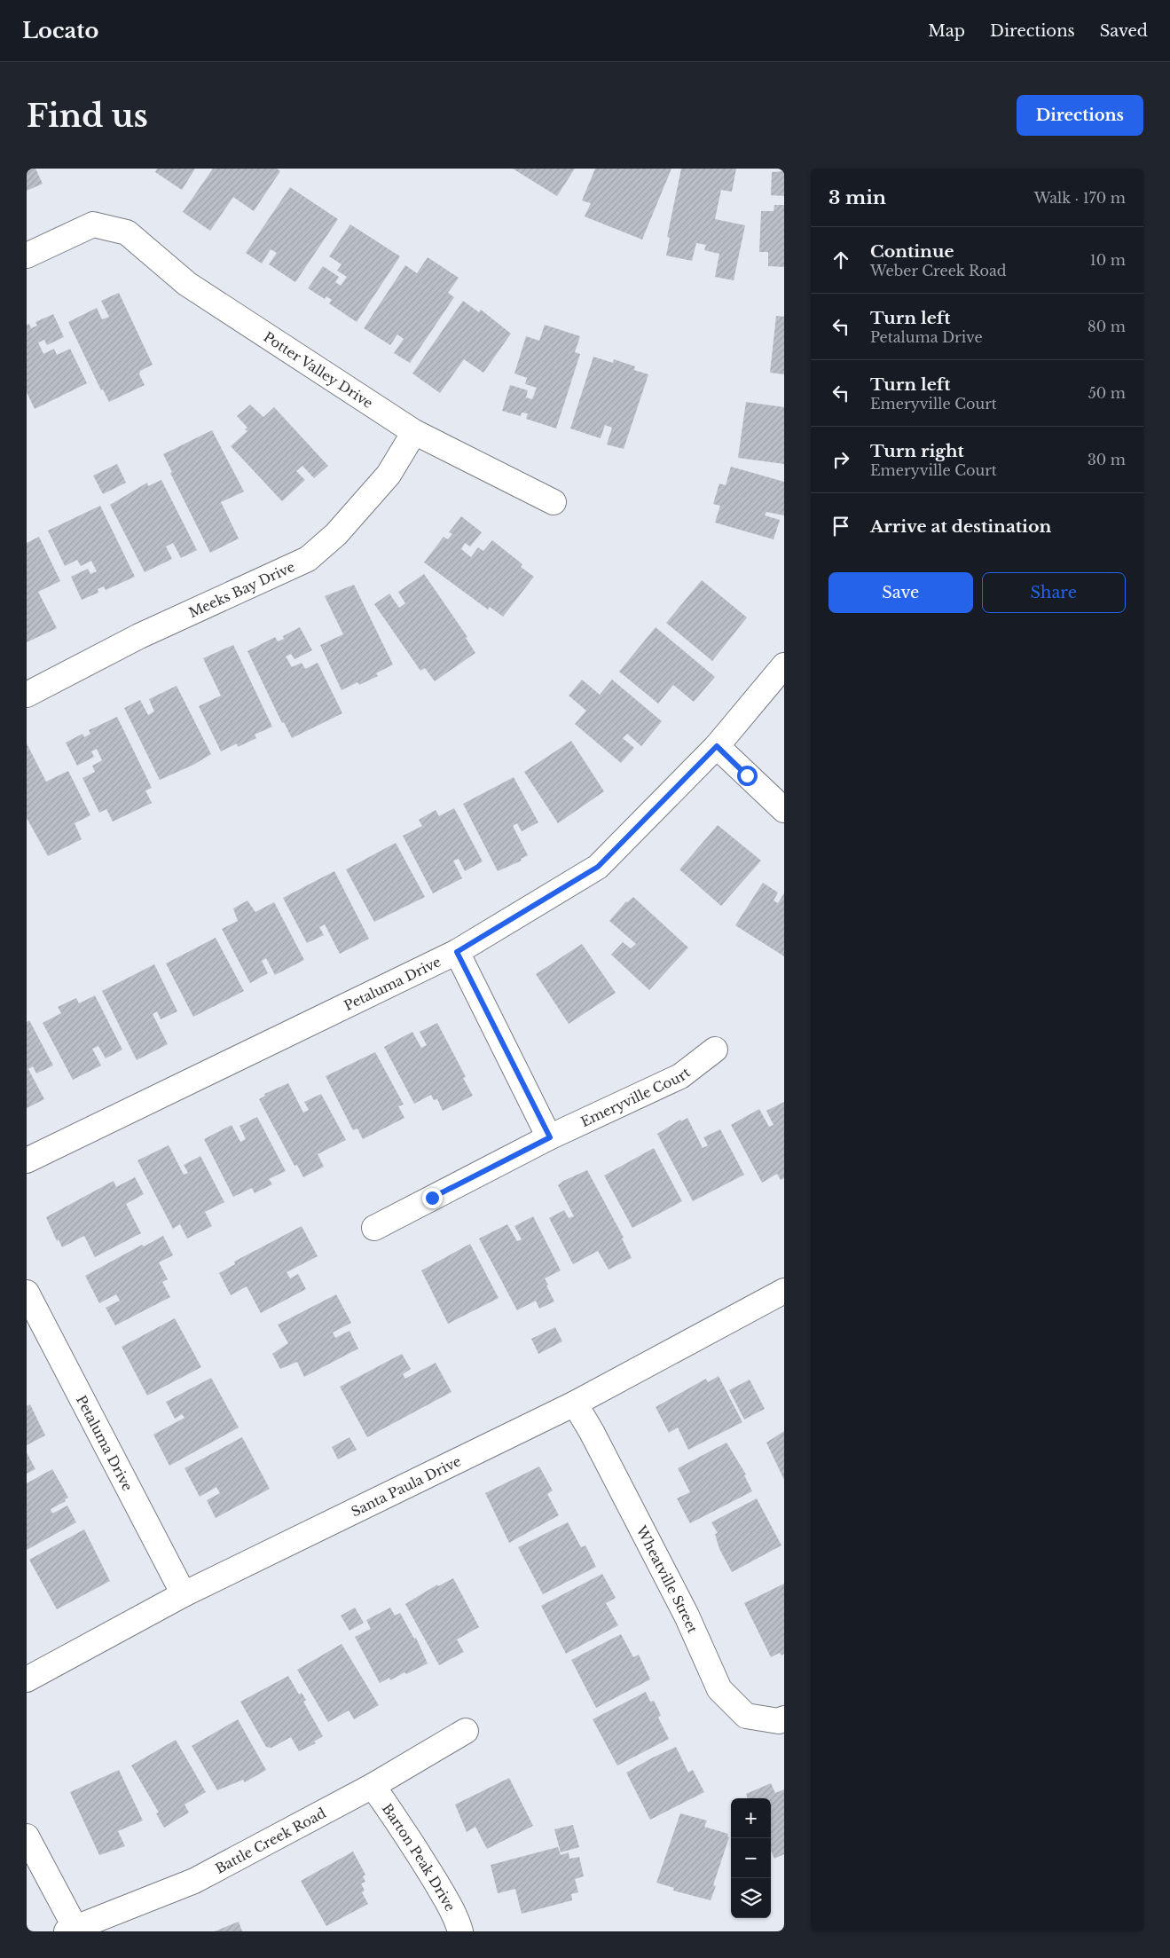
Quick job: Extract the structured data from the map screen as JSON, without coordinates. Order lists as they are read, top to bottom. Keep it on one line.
{"streets":{"street":["Potter Valley Drive","Meeks Bay Drive","Petaluma Drive","Emeryville Court","Santa Paula Drive","Wheatville Street","Battle Creek Road","Barton Peak Drive"]},"crossings":[["Potter Valley Drive","Meeks Bay Drive"],["Petaluma Drive","Santa Paula Drive"],["Santa Paula Drive","Wheatville Street"],["Battle Creek Road","Barton Peak Drive"]],"page":{"header":"Locato","nav":["Map","Directions","Saved"],"buttons":["Directions",["Save","Share"]],"title":"Find us","heading":["3 min","Walk · 170 m"],"list":[["Continue","Weber Creek Road","10 m"],["Turn left","Petaluma Drive","80 m"],["Turn left","Emeryville Court","50 m"],["Turn right","Emeryville Court","30 m"],"Arrive at destination"],"map_buttons":["+","−"]}}
